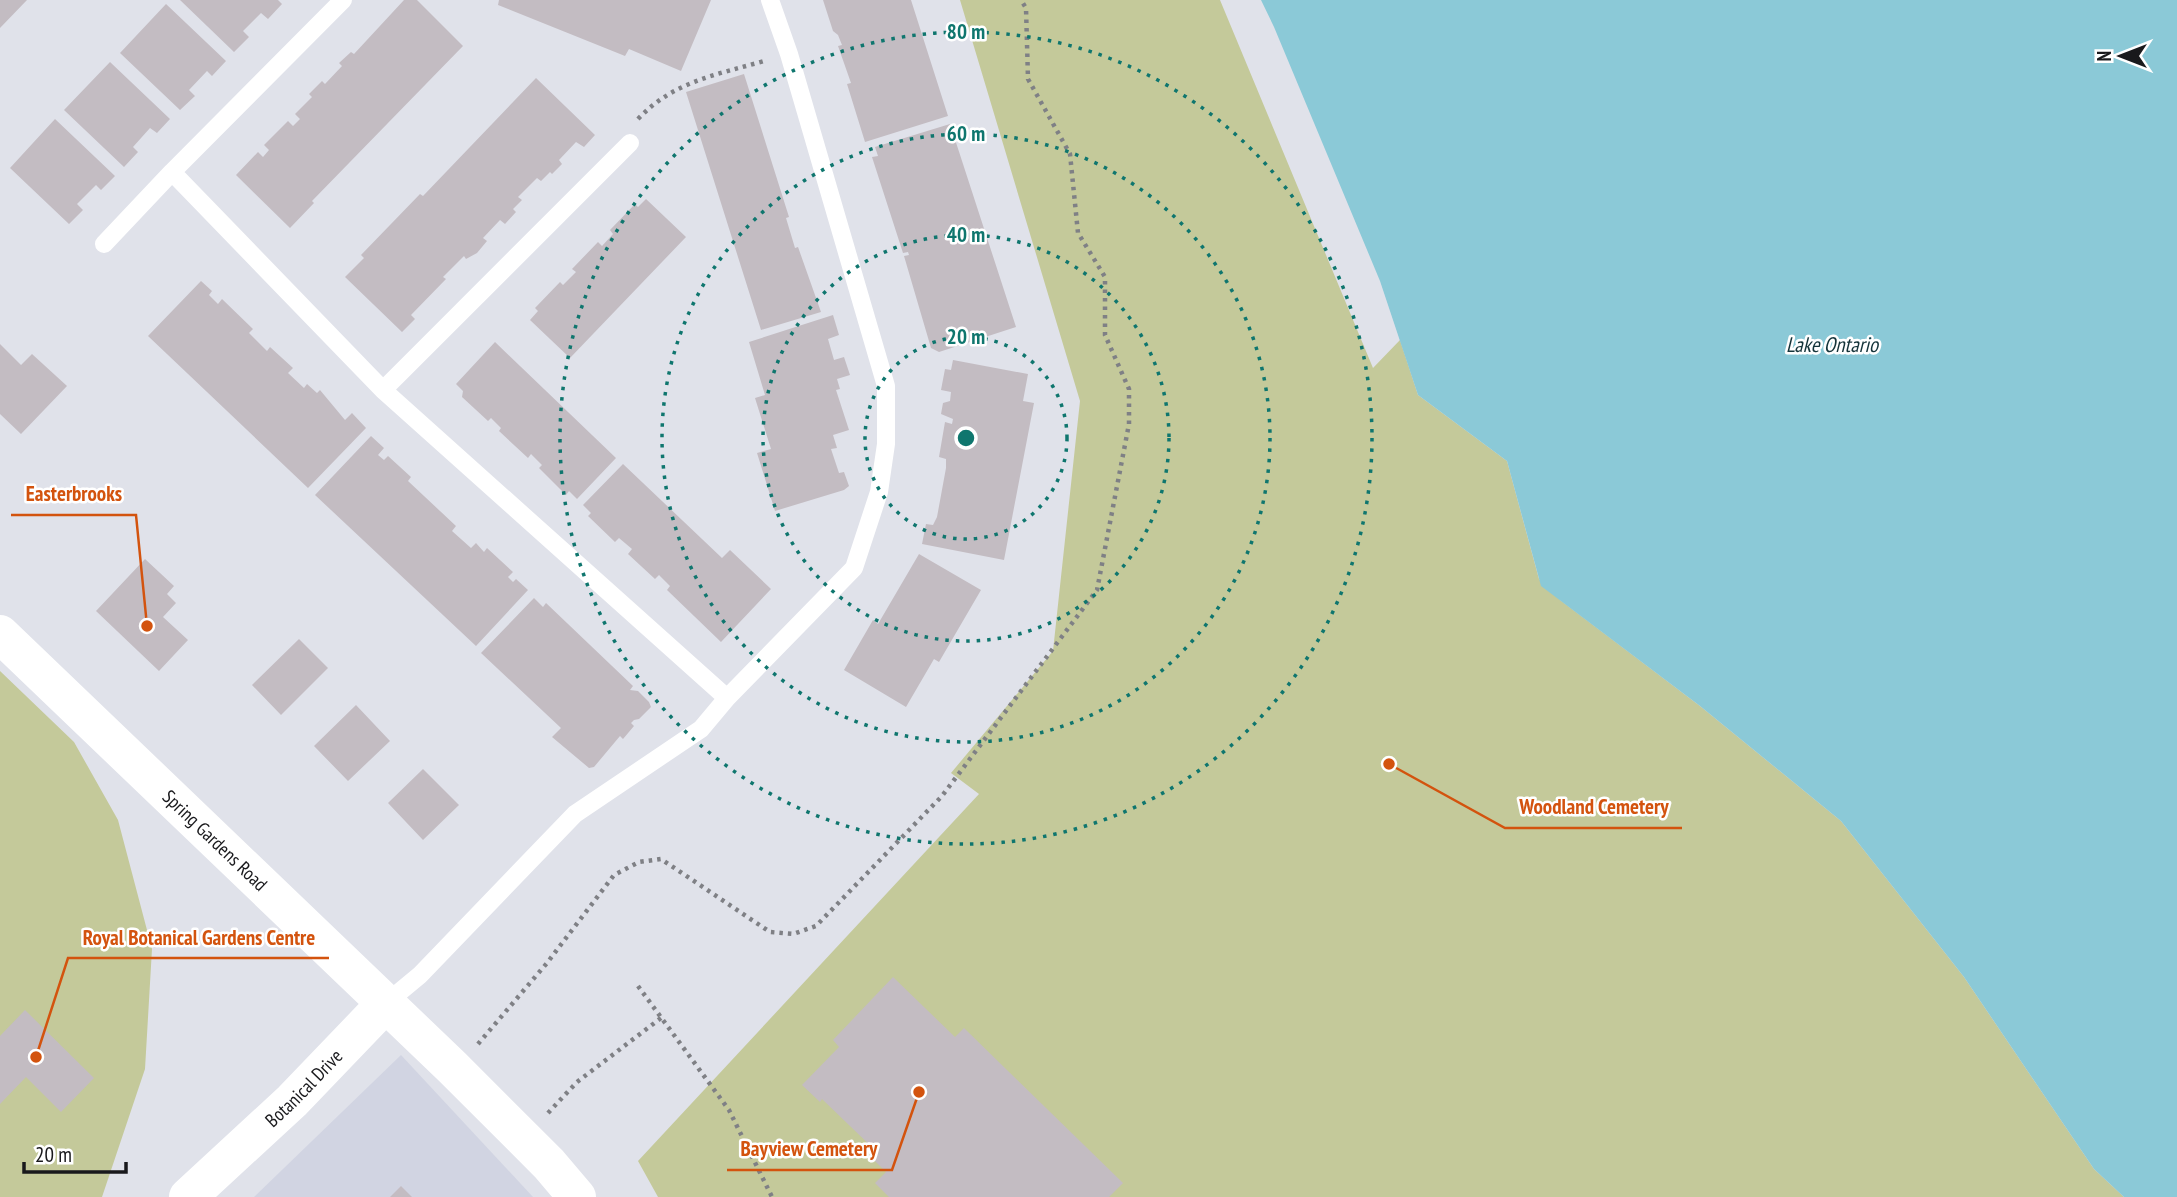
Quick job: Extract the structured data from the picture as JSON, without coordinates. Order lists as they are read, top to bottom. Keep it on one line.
{"streets":{"street":["Spring Gardens Road","Botanical Drive"]},"crossings":[["Spring Gardens Road","Botanical Drive"]],"water":["Lake Ontario"],"places":["Easterbrooks","Woodland Cemetery","Royal Botanical Gardens Centre","Bayview Cemetery"],"scale_bar":"20 m","north":"left","rings":["80 m","60 m","40 m","20 m"]}
